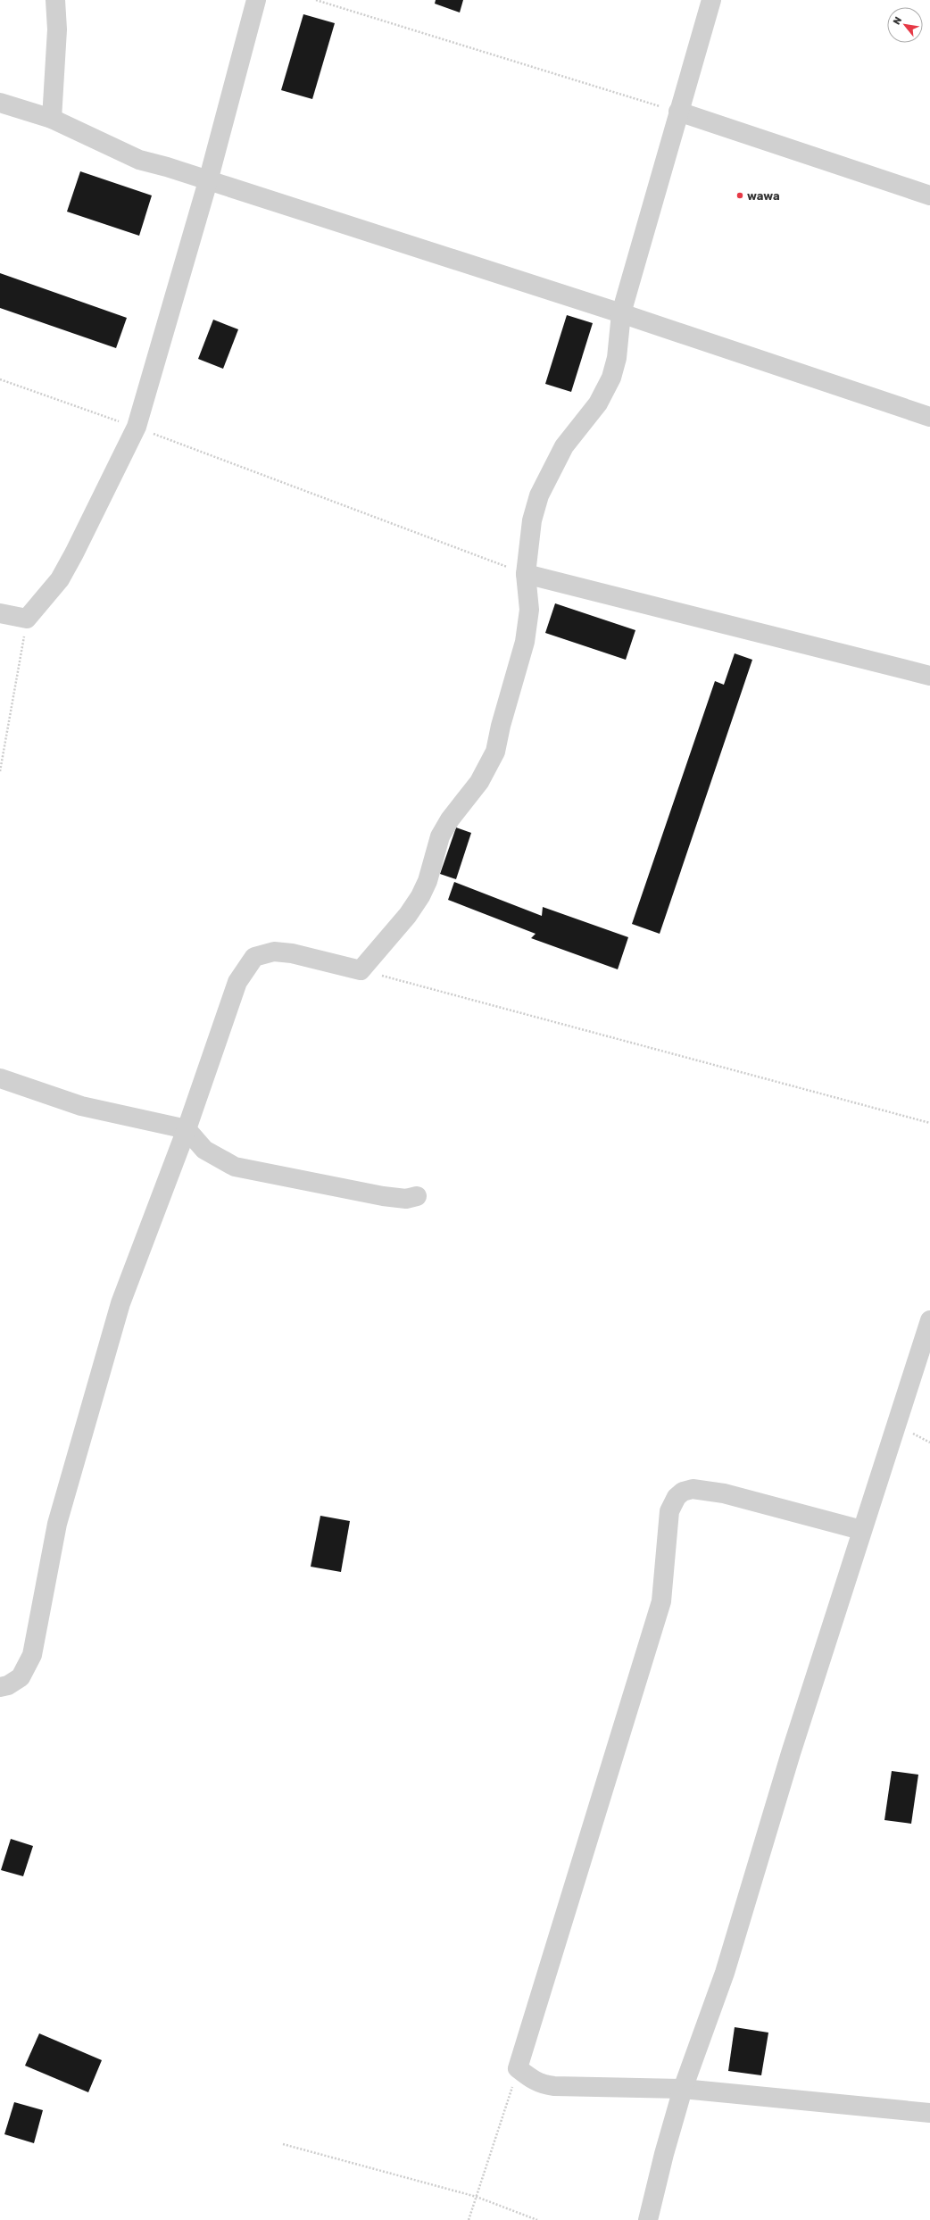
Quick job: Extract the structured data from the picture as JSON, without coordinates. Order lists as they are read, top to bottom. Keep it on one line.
{"places":["wawa"],"north":"top left"}
